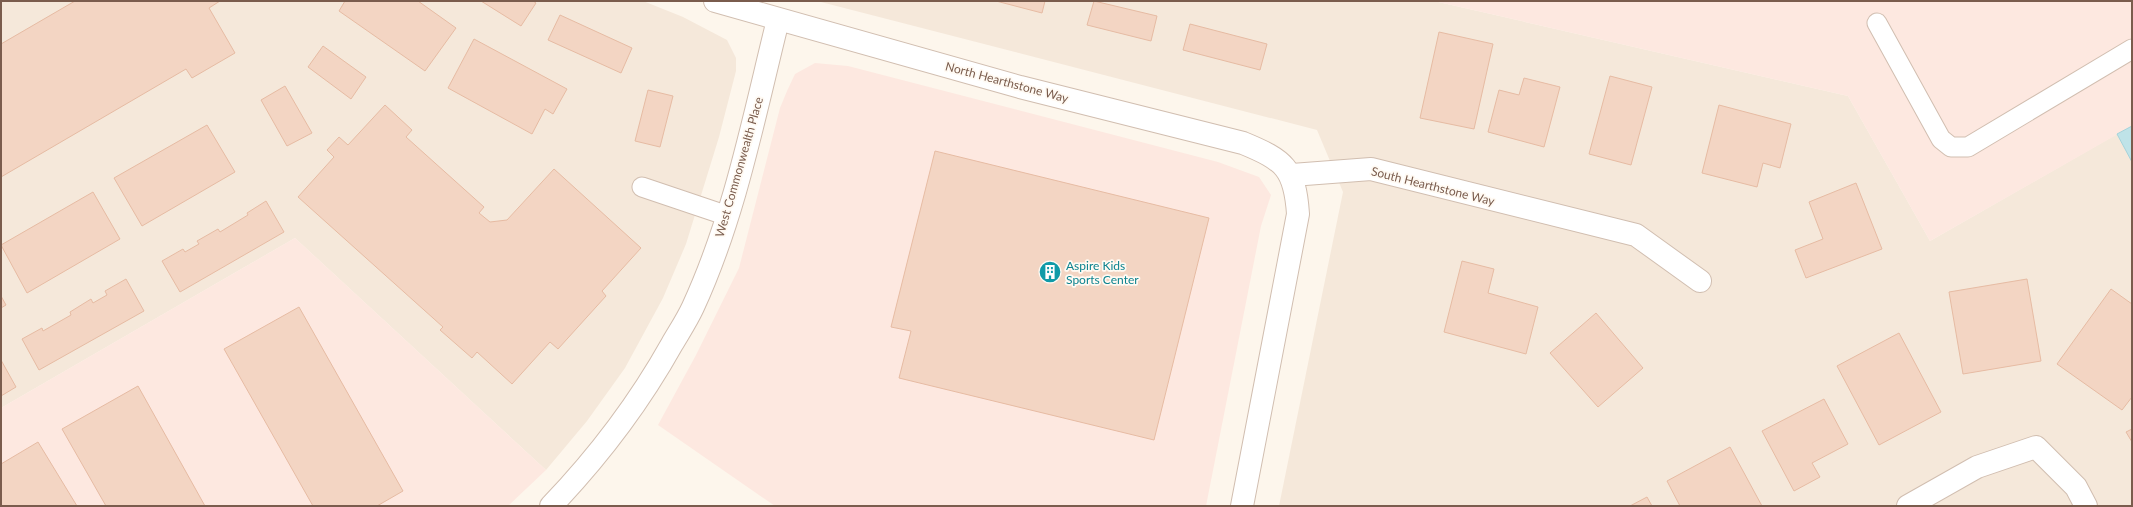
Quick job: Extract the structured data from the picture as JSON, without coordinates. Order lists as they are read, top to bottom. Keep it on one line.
{"streets":{"street":["North Hearthstone Way","West Commonwealth Place","South Hearthstone Way"]},"crossings":[["North Hearthstone Way","West Commonwealth Place"],["North Hearthstone Way","South Hearthstone Way"]],"places":{"building":["Aspire Kids Sports Center"]}}
